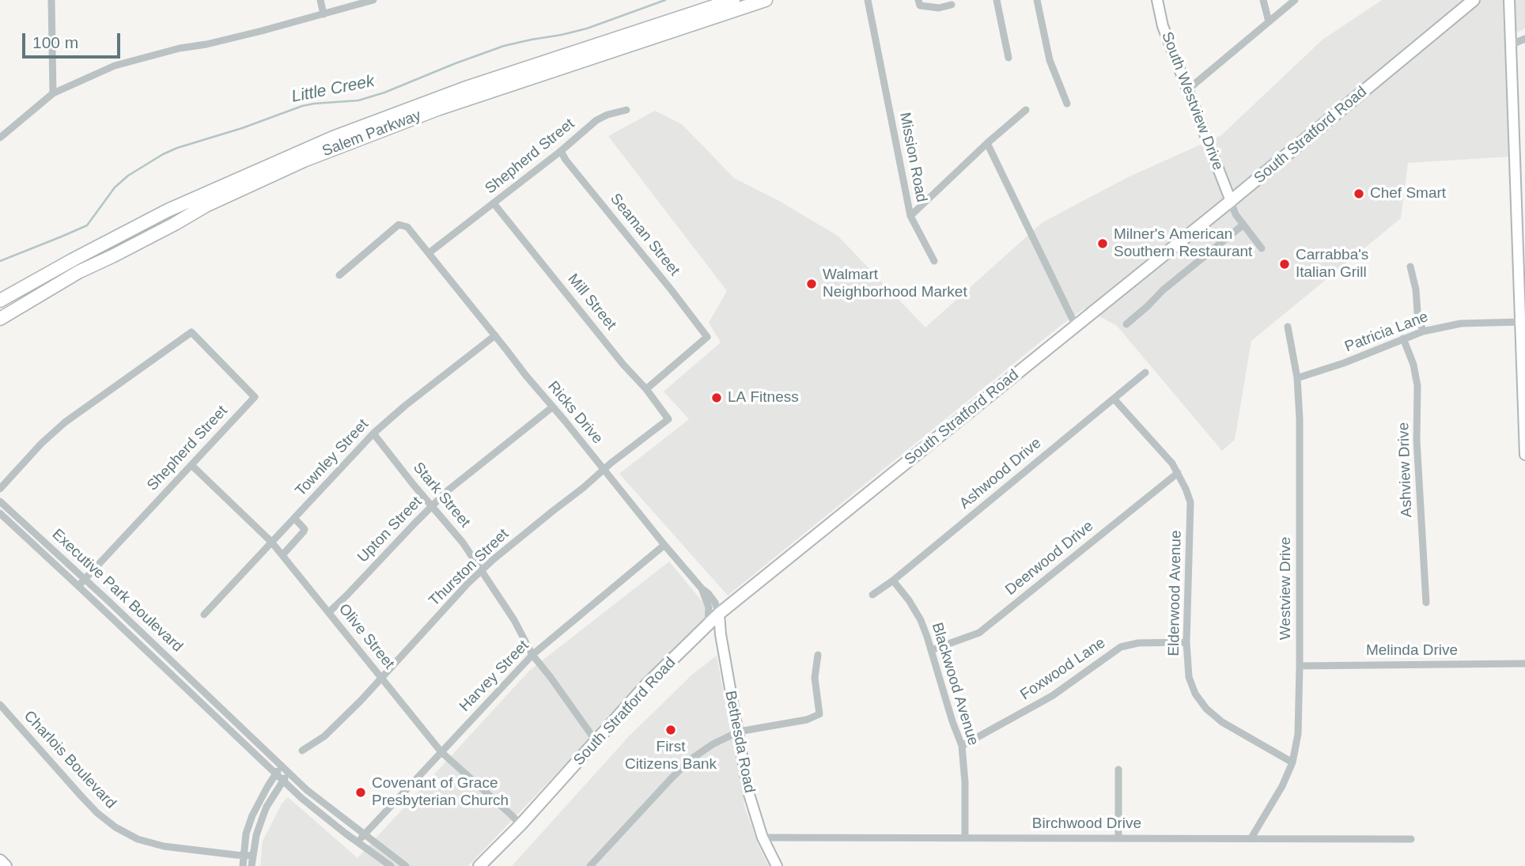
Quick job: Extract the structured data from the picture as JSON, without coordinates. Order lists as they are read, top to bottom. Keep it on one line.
{"streets":{"highway":["Salem Parkway"],"main road":["South Stratford Road"],"street":["South Westview Drive","Shepherd Street","Mission Road","Seaman Street","Mill Street","Patricia Lane","Ricks Drive","Townley Street","Ashview Drive","Ashwood Drive","Stark Street","Upton Street","Deerwood Drive","Thurston Street","Westview Drive","Executive Park Boulevard","Elderwood Avenue","Olive Street","Melinda Drive","Foxwood Lane","Harvey Street","Blackwood Avenue","Bethesda Road","Charlois Boulevard","Birchwood Drive"]},"crossings":[["South Westview Drive","South Stratford Road"],["South Stratford Road","Ricks Drive"],["South Stratford Road","Stark Street"],["South Stratford Road","Olive Street"],["South Stratford Road","Bethesda Road"],["Shepherd Street","Seaman Street"],["Shepherd Street","Mill Street"],["Shepherd Street","Ricks Drive"],["Shepherd Street","Executive Park Boulevard"],["Shepherd Street","Olive Street"],["Seaman Street","Mill Street"],["Mill Street","Thurston Street"],["Patricia Lane","Ashview Drive"],["Patricia Lane","Westview Drive"],["Ricks Drive","Townley Street"],["Ricks Drive","Upton Street"],["Ricks Drive","Thurston Street"],["Ricks Drive","Harvey Street"],["Ricks Drive","Bethesda Road"],["Townley Street","Stark Street"],["Townley Street","Olive Street"],["Ashwood Drive","Elderwood Avenue"],["Ashwood Drive","Blackwood Avenue"],["Stark Street","Upton Street"],["Stark Street","Thurston Street"],["Stark Street","Harvey Street"],["Upton Street","Olive Street"],["Deerwood Drive","Elderwood Avenue"],["Deerwood Drive","Blackwood Avenue"],["Thurston Street","Olive Street"],["Westview Drive","Elderwood Avenue"],["Westview Drive","Melinda Drive"],["Westview Drive","Birchwood Drive"],["Executive Park Boulevard","Harvey Street"],["Elderwood Avenue","Foxwood Lane"],["Olive Street","Harvey Street"],["Foxwood Lane","Blackwood Avenue"],["Blackwood Avenue","Birchwood Drive"],["Bethesda Road","Birchwood Drive"]],"water":["Little Creek"],"places":["Chef Smart","Milner's American Southern Restaurant","Carrabba's Italian Grill","Walmart Neighborhood Market","LA Fitness","First Citizens Bank","Covenant of Grace Presbyterian Church"],"scale_bar":"100 m"}
